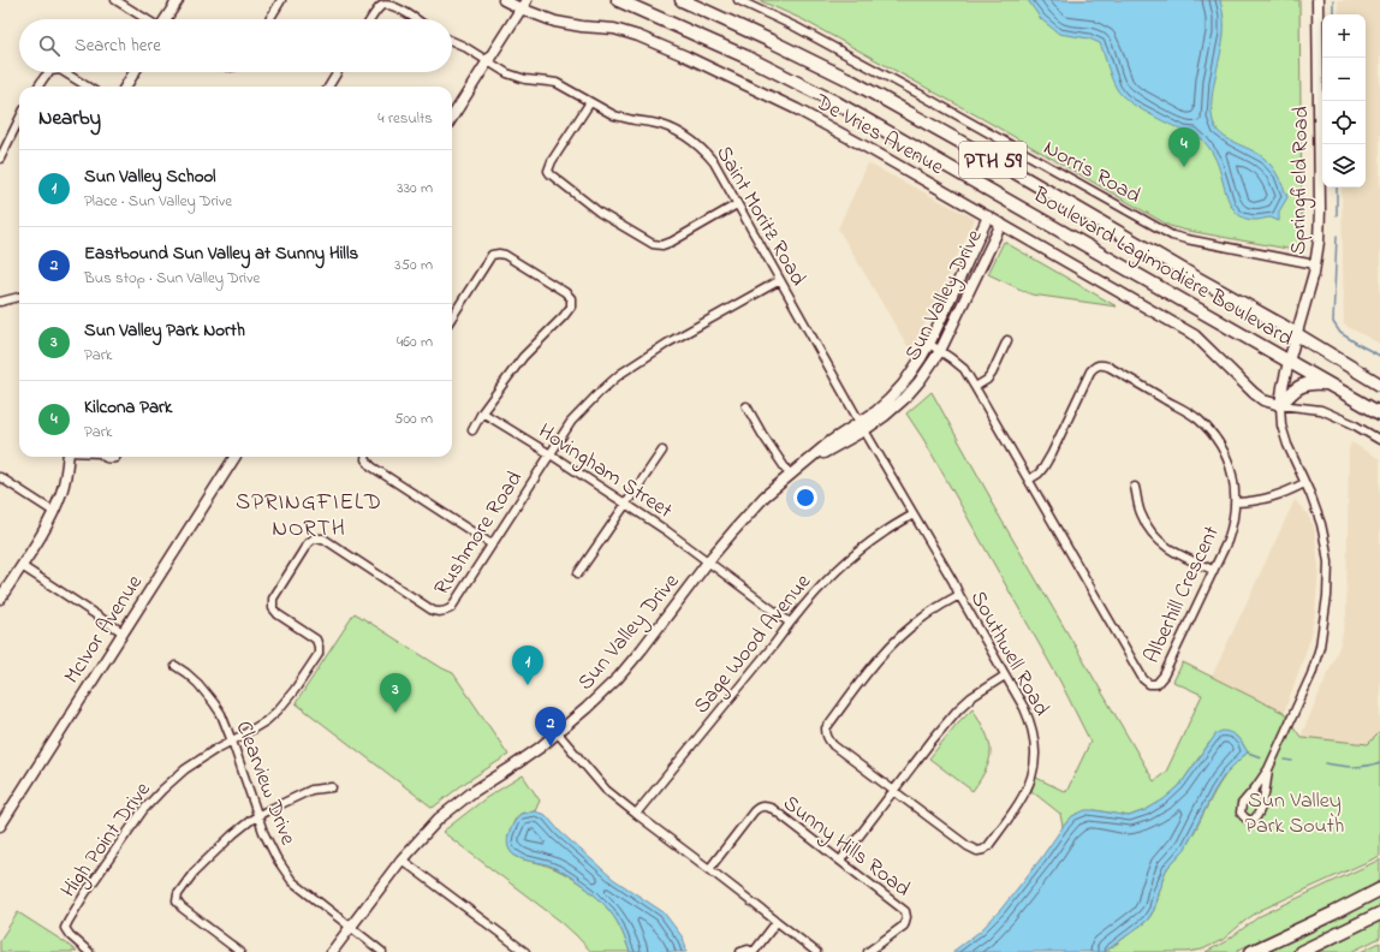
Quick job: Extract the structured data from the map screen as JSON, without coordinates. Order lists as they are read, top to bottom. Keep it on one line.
{"streets":{"main road":["PTH 59","Boulevard Lagimodière Boulevard"],"street":["De Vries Avenue","Norris Road","Springfield Road","Saint Moritz Road","Sun Valley Drive","Hovingham Street","Rushmore Road","Alberhill Crescent","McIvor Avenue","Sage Wood Avenue","Southwell Road","Clearview Drive","High Point Drive","Sunny Hills Road"]},"crossings":[["De Vries Avenue","Springfield Road"],["De Vries Avenue","Sun Valley Drive"],["Norris Road","Springfield Road"],["Springfield Road","Boulevard Lagimodière Boulevard"],["Saint Moritz Road","Sun Valley Drive"],["Saint Moritz Road","Rushmore Road"],["Saint Moritz Road","Southwell Road"],["Sun Valley Drive","Hovingham Street"],["Sun Valley Drive","Alberhill Crescent"],["Sun Valley Drive","Southwell Road"],["Sun Valley Drive","Clearview Drive"],["Hovingham Street","Rushmore Road"],["Hovingham Street","Sage Wood Avenue"],["Rushmore Road","Clearview Drive"],["Rushmore Road","High Point Drive"],["Sage Wood Avenue","Southwell Road"],["Clearview Drive","High Point Drive"]],"districts":["SPRINGFIELD NORTH"],"parks":["Sun Valley Park South"],"page":{"map_buttons":["+","−"],"search":"Search here","heading":["Nearby","4 results"],"pins":["4","1","3","2"],"list":[{"mark":"1","name":"Sun Valley School","note":"Place · Sun Valley Drive","value":"330 m"},{"mark":"2","name":"Eastbound Sun Valley at Sunny Hills","note":"Bus stop · Sun Valley Drive","value":"350 m"},{"mark":"3","name":"Sun Valley Park North","note":"Park","value":"460 m"},{"mark":"4","name":"Kilcona Park","note":"Park","value":"500 m"}]}}
